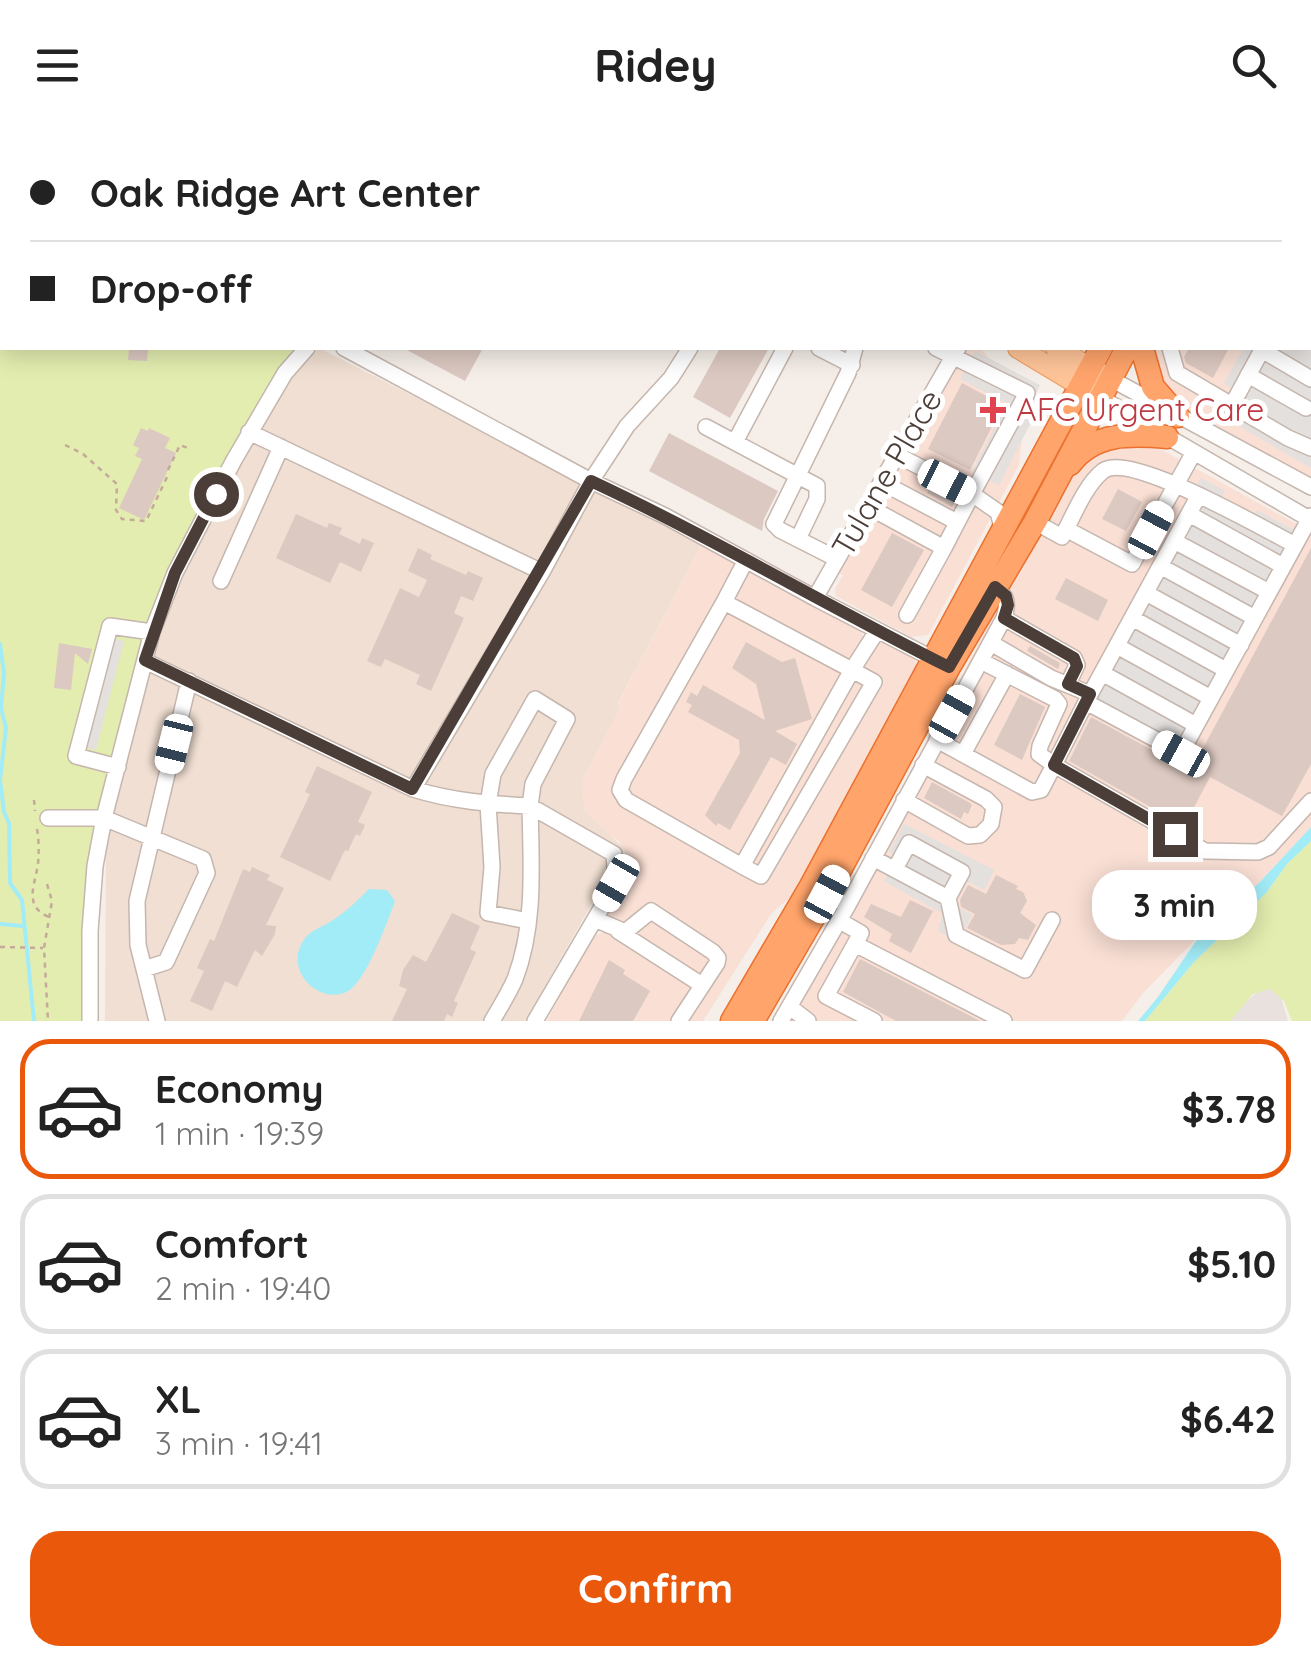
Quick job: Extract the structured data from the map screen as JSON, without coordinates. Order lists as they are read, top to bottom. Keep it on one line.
{"streets":{"street":["Tulane Place"]},"places":{"health":["AFC Urgent Care"]},"page":{"header":"Ridey","banner":["Oak Ridge Art Center","Drop-off"],"bubble":"3 min","list":[{"name":"Economy","note":"1 min · 19:39","value":"$3.78"},{"name":"Comfort","note":"2 min · 19:40","value":"$5.10"},{"name":"XL","note":"3 min · 19:41","value":"$6.42"}],"buttons":"Confirm"}}
